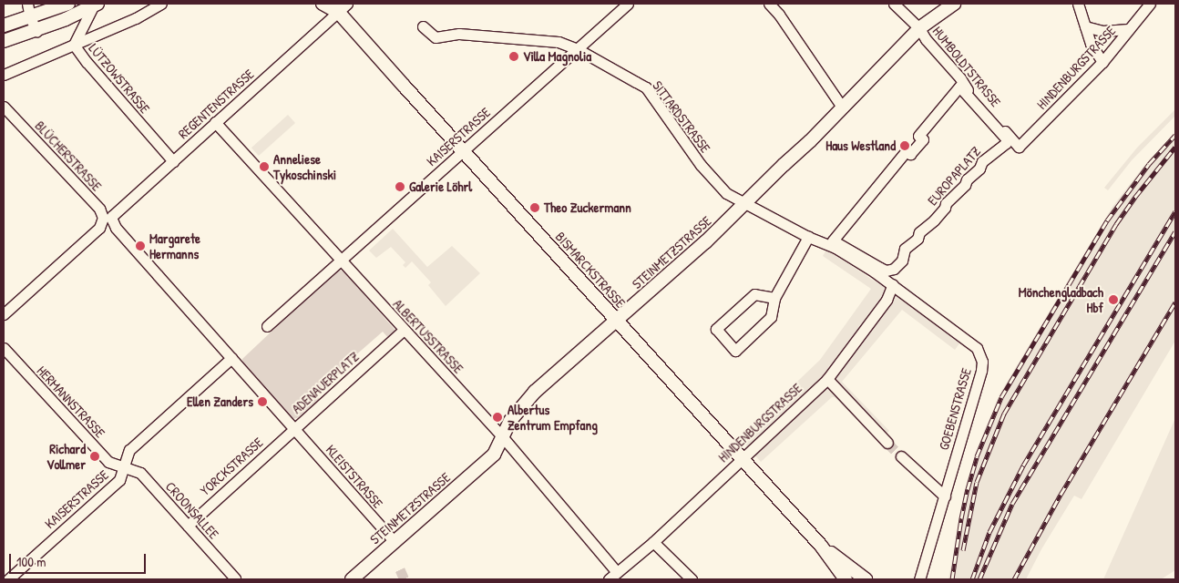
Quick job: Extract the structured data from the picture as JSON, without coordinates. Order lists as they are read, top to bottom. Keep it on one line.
{"streets":{"main road":["STEINMETZSTRASSE","BISMARCKSTRASSE"],"street":["HUMBOLDTSTRASSE","HINDENBURGSTRASSE","LÜTZOWSTRASSE","REGENTENSTRASSE","SITTARDSTRASSE","KAISERSTRASSE","BLÜCHERSTRASSE","EUROPAPLATZ","ALBERTUSSTRASSE","ADENAUERPLATZ","HERMANNSTRASSE","GOEBENSTRASSE","YORCKSTRASSE","KLEISTSTRASSE","CROONSALLEE"]},"crossings":[["HUMBOLDTSTRASSE","HINDENBURGSTRASSE"],["HUMBOLDTSTRASSE","STEINMETZSTRASSE"],["HINDENBURGSTRASSE","BISMARCKSTRASSE"],["HINDENBURGSTRASSE","ALBERTUSSTRASSE"],["HINDENBURGSTRASSE","GOEBENSTRASSE"],["LÜTZOWSTRASSE","REGENTENSTRASSE"],["REGENTENSTRASSE","BISMARCKSTRASSE"],["REGENTENSTRASSE","ALBERTUSSTRASSE"],["REGENTENSTRASSE","ADENAUERPLATZ"],["SITTARDSTRASSE","KAISERSTRASSE"],["SITTARDSTRASSE","EUROPAPLATZ"],["SITTARDSTRASSE","STEINMETZSTRASSE"],["KAISERSTRASSE","BISMARCKSTRASSE"],["KAISERSTRASSE","ALBERTUSSTRASSE"],["KAISERSTRASSE","ADENAUERPLATZ"],["KAISERSTRASSE","HERMANNSTRASSE"],["KAISERSTRASSE","CROONSALLEE"],["STEINMETZSTRASSE","BISMARCKSTRASSE"],["STEINMETZSTRASSE","ALBERTUSSTRASSE"],["STEINMETZSTRASSE","KLEISTSTRASSE"],["ALBERTUSSTRASSE","ADENAUERPLATZ"],["ADENAUERPLATZ","YORCKSTRASSE"],["ADENAUERPLATZ","KLEISTSTRASSE"],["HERMANNSTRASSE","CROONSALLEE"],["YORCKSTRASSE","KLEISTSTRASSE"],["YORCKSTRASSE","CROONSALLEE"]],"places":["Villa Magnolia","Haus Westland","Anneliese Tykoschinski","Galerie Löhrl","Theo Zuckermann","Margarete Hermanns","Mönchengladbach Hbf","Ellen Zanders","Albertus Zentrum Empfang","Richard Vollmer"],"scale_bar":"100 m"}
